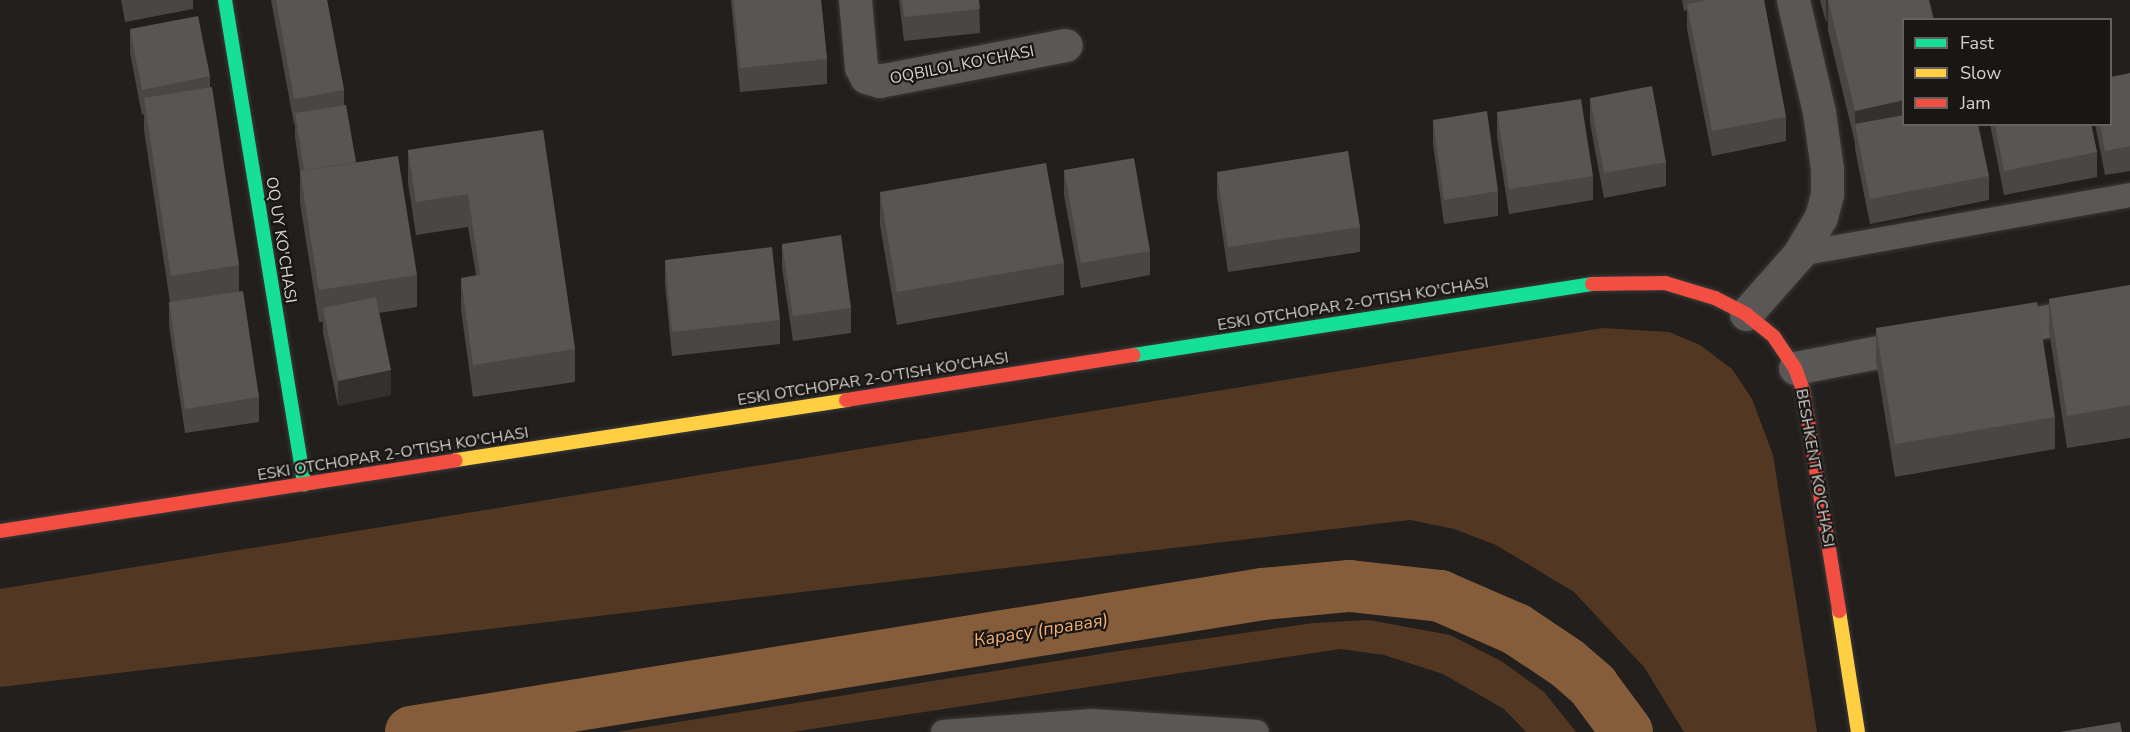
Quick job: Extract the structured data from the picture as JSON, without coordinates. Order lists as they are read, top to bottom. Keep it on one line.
{"streets":{"street":["OQBILOL KO'CHASI","OQ UY KO'CHASI","ESKI OTCHOPAR 2-O'TISH KO'CHASI","BESHKENT KO'CHASI"]},"crossings":[["OQ UY KO'CHASI","ESKI OTCHOPAR 2-O'TISH KO'CHASI"],["ESKI OTCHOPAR 2-O'TISH KO'CHASI","BESHKENT KO'CHASI"]],"water":["Карасу (правая)"],"legend":["Fast","Slow","Jam"]}
